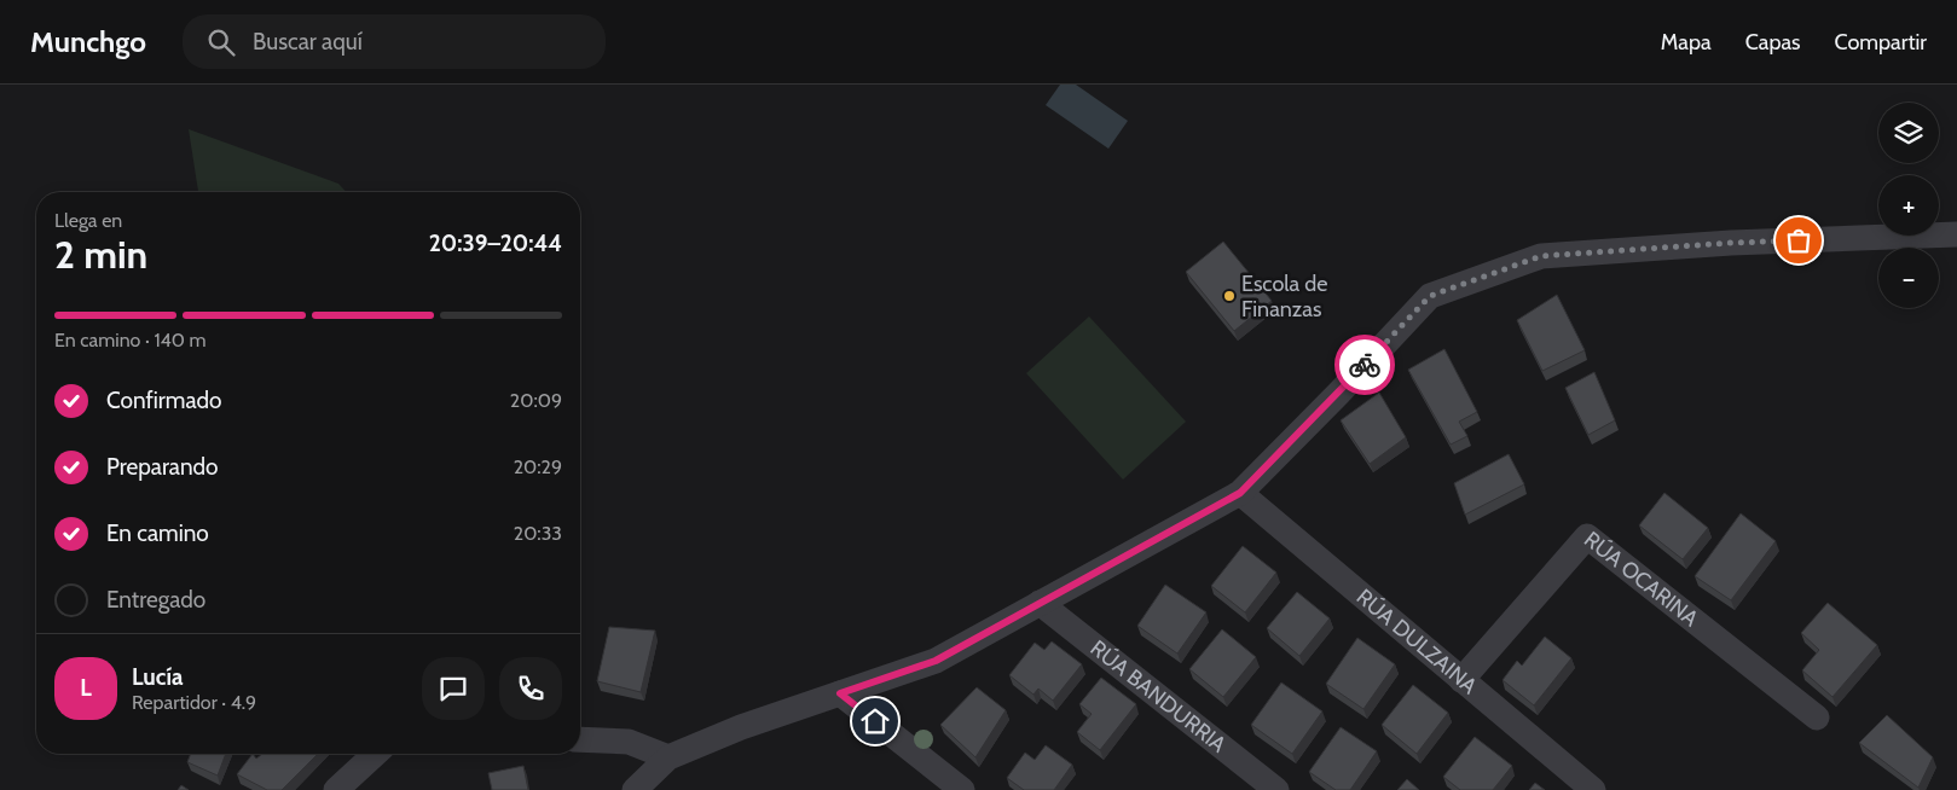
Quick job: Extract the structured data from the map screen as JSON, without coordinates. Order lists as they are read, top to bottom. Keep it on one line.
{"streets":{"street":["RÚA OCARINA","RÚA DULZAINA","RÚA BANDURRIA"]},"crossings":[["RÚA OCARINA","RÚA DULZAINA"]],"places":["Escola de Finanzas"],"page":{"header":"Munchgo","search":"Buscar aquí","nav":["Mapa","Capas","Compartir"],"map_buttons":["+","−"],"heading":["2 min","Llega en","20:39–20:44"],"panel":["Lucía","Repartidor · 4.9"],"bar":"En camino · 140 m","list":[["Confirmado","20:09"],["Preparando","20:29"],["En camino","20:33"],"Entregado"],"round":"L"}}
